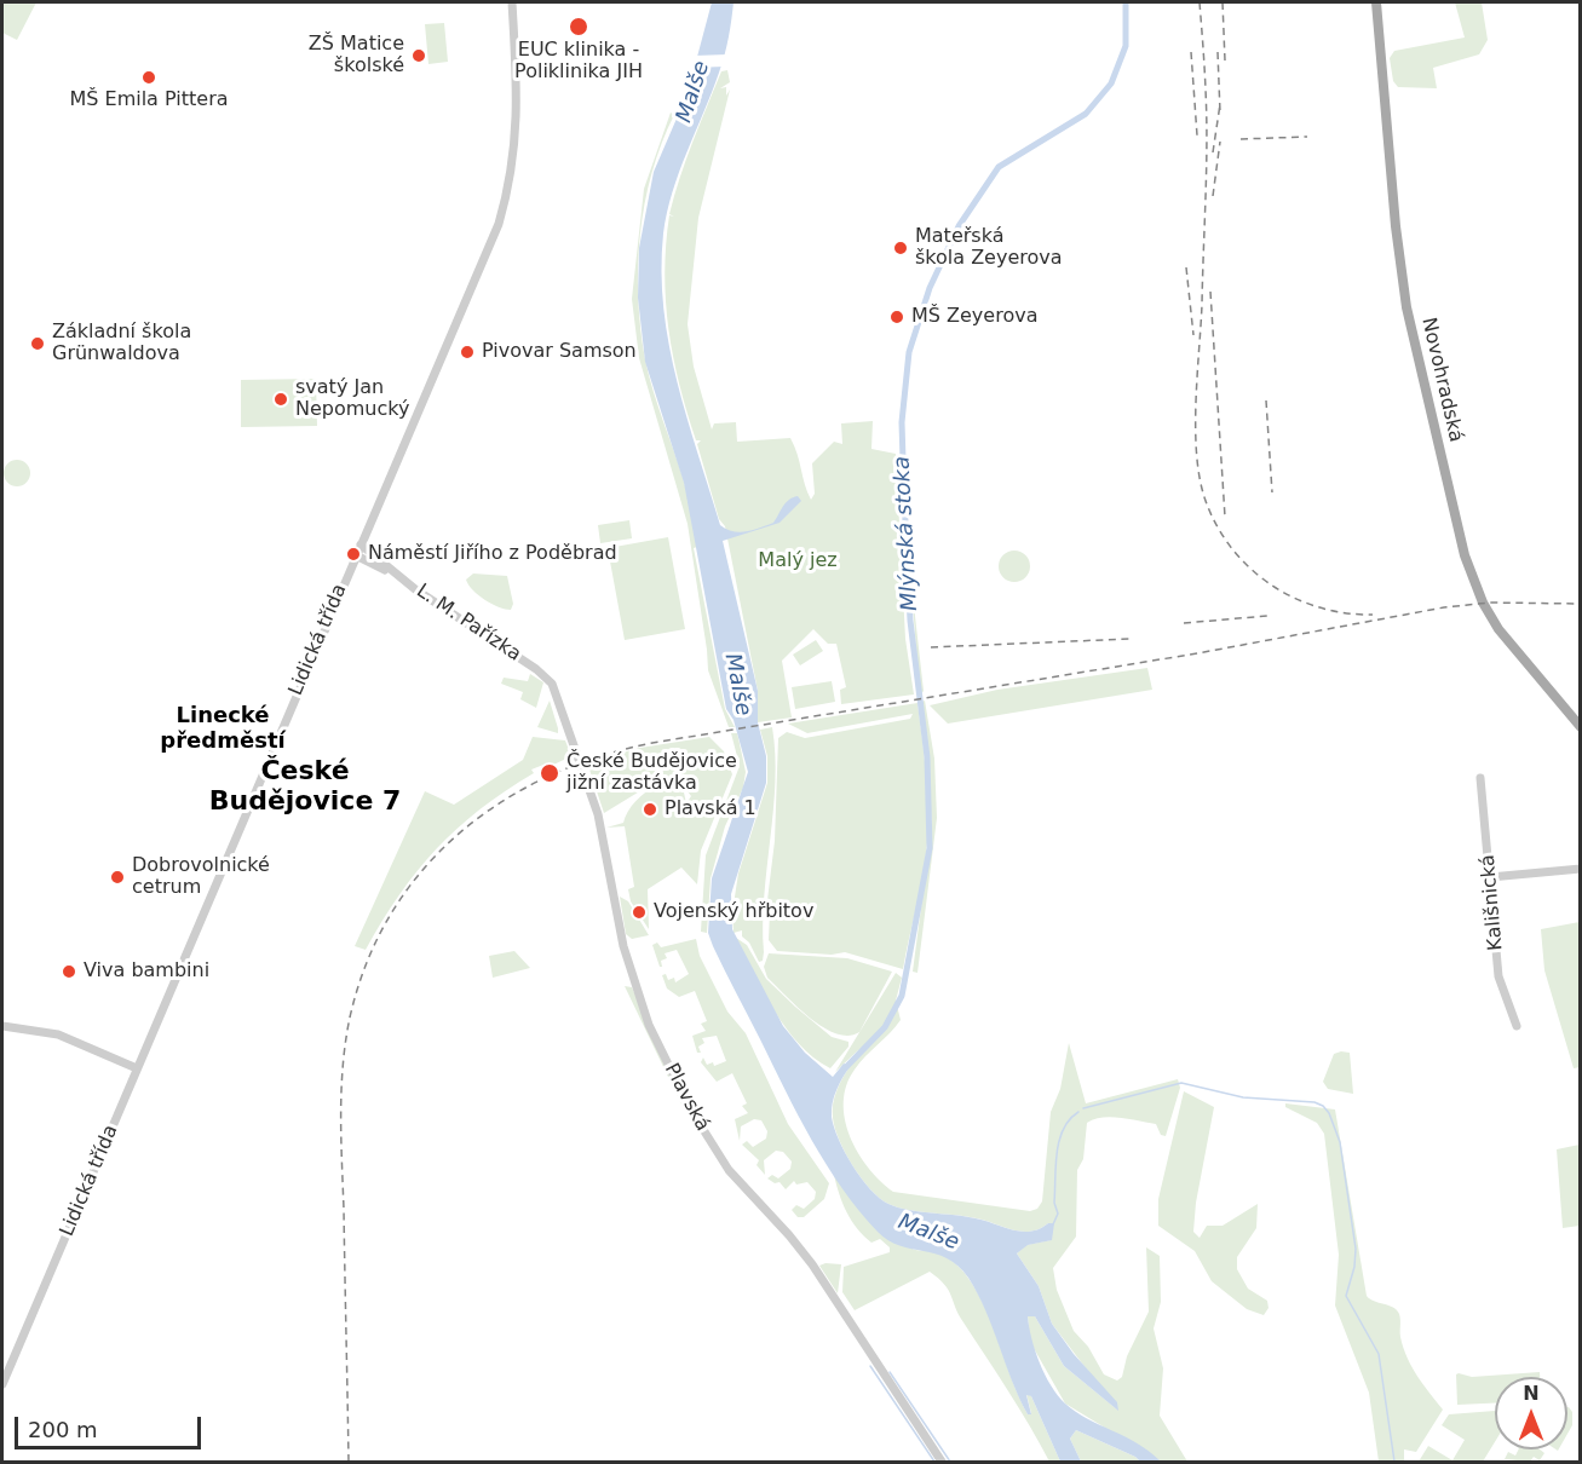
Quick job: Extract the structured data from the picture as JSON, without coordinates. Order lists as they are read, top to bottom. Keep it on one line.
{"streets":{"main road":["Novohradská"],"street":["L. M. Pařízka","Lidická třída","Kališnická","Plavská"]},"crossings":[["L. M. Pařízka","Plavská"]],"districts":["Linecké předměstí","České Budějovice 7"],"water":["Malše","Mlýnská stoka"],"parks":["Malý jez"],"places":["EUC klinika - Poliklinika JIH","ZŠ Matice školské","MŠ Emila Pittera","Mateřská škola Zeyerova","MŠ Zeyerova","Základní škola Grünwaldova","Pivovar Samson","svatý Jan Nepomucký","Náměstí Jiřího z Poděbrad","České Budějovice jižní zastávka","Plavská 1","Dobrovolnické cetrum","Vojenský hřbitov","Viva bambini"],"scale_bar":"200 m","north":"top"}
